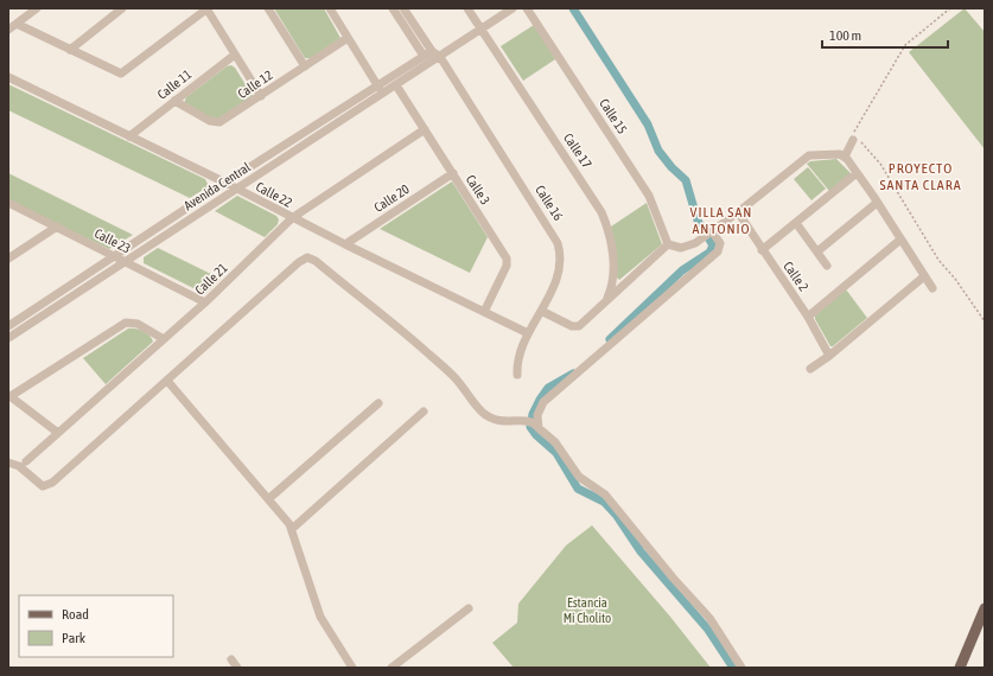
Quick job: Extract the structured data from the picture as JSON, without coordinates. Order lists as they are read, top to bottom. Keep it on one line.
{"streets":{"street":["Calle 11","Calle 12","Calle 15","Calle 17","Avenida Central","Calle 3","Calle 22","Calle 20","Calle 16","Calle 23","Calle 2","Calle 21"]},"crossings":[["Calle 11","Calle 12"],["Calle 11","Calle 22"],["Calle 17","Avenida Central"],["Avenida Central","Calle 3"],["Avenida Central","Calle 22"],["Avenida Central","Calle 16"],["Avenida Central","Calle 23"],["Calle 3","Calle 22"],["Calle 3","Calle 20"],["Calle 3","Calle 21"],["Calle 22","Calle 20"],["Calle 22","Calle 16"],["Calle 22","Calle 21"],["Calle 23","Calle 21"]],"districts":["PROYECTO SANTA CLARA","VILLA SAN ANTONIO"],"parks":["Estancia Mi Cholito"],"legend":["Road","Park"],"scale_bar":"100 m"}
